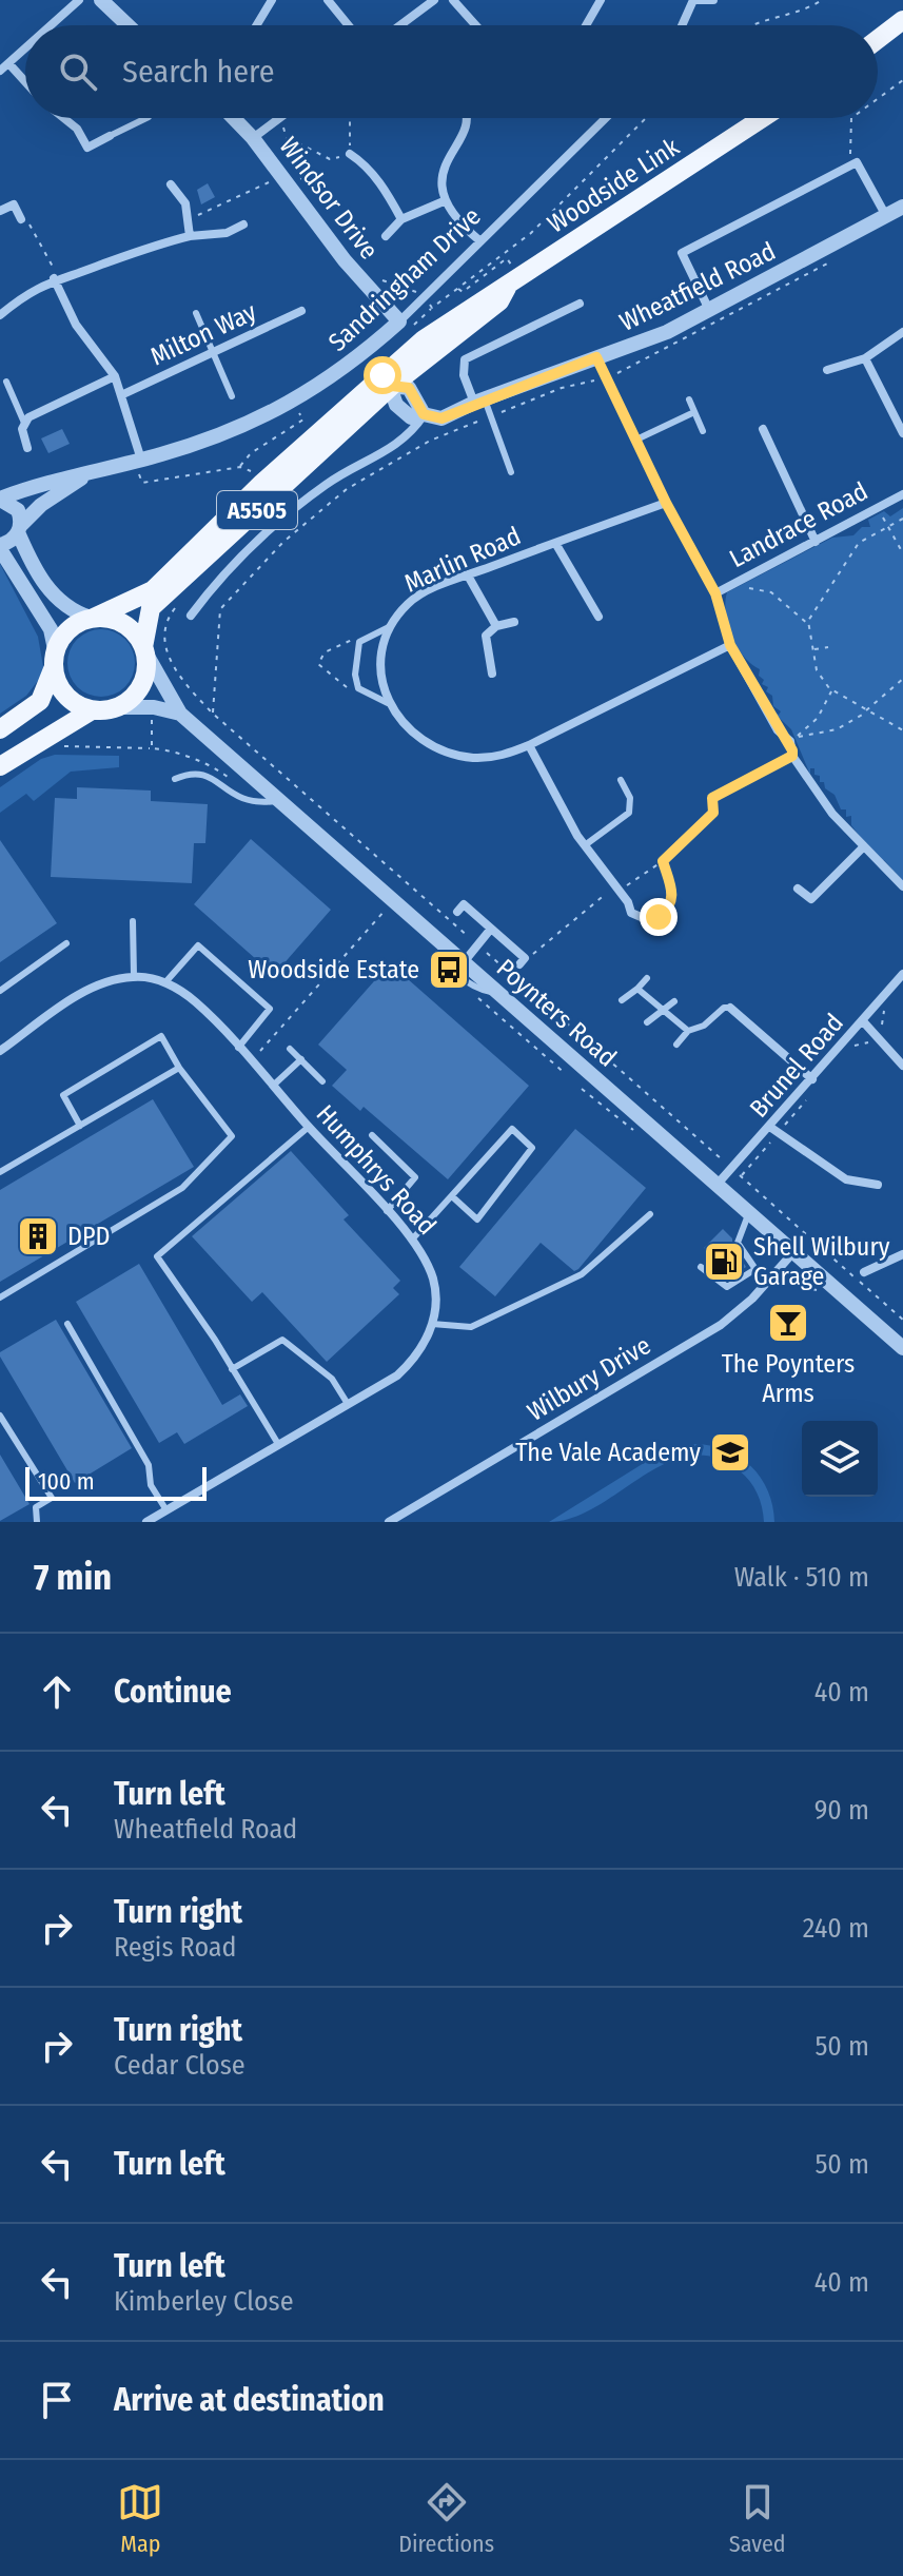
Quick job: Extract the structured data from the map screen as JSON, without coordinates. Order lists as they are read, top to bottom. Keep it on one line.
{"streets":{"main road":["Woodside Link","A5505"],"street":["Windsor Drive","Sandringham Drive","Wheatfield Road","Milton Way","Landrace Road","Marlin Road","Poynters Road","Brunel Road","Humphrys Road","Wilbury Drive"]},"crossings":[["Woodside Link","Poynters Road"],["Windsor Drive","Sandringham Drive"],["Poynters Road","Brunel Road"],["Poynters Road","Wilbury Drive"]],"places":{"bus stop":["Woodside Estate"],"building":["DPD"],"fuel station":["Shell Wilbury Garage"],"bar":["The Poynters Arms"],"school or university":["The Vale Academy"]},"scale_bar":"100 m","page":{"search":"Search here","scale":"100 m","heading":["7 min","Walk · 510 m"],"list":[["Continue","40 m"],["Turn left","Wheatfield Road","90 m"],["Turn right","Regis Road","240 m"],["Turn right","Cedar Close","50 m"],["Turn left","50 m"],["Turn left","Kimberley Close","40 m"],"Arrive at destination"],"nav":["Map","Directions","Saved"]}}
